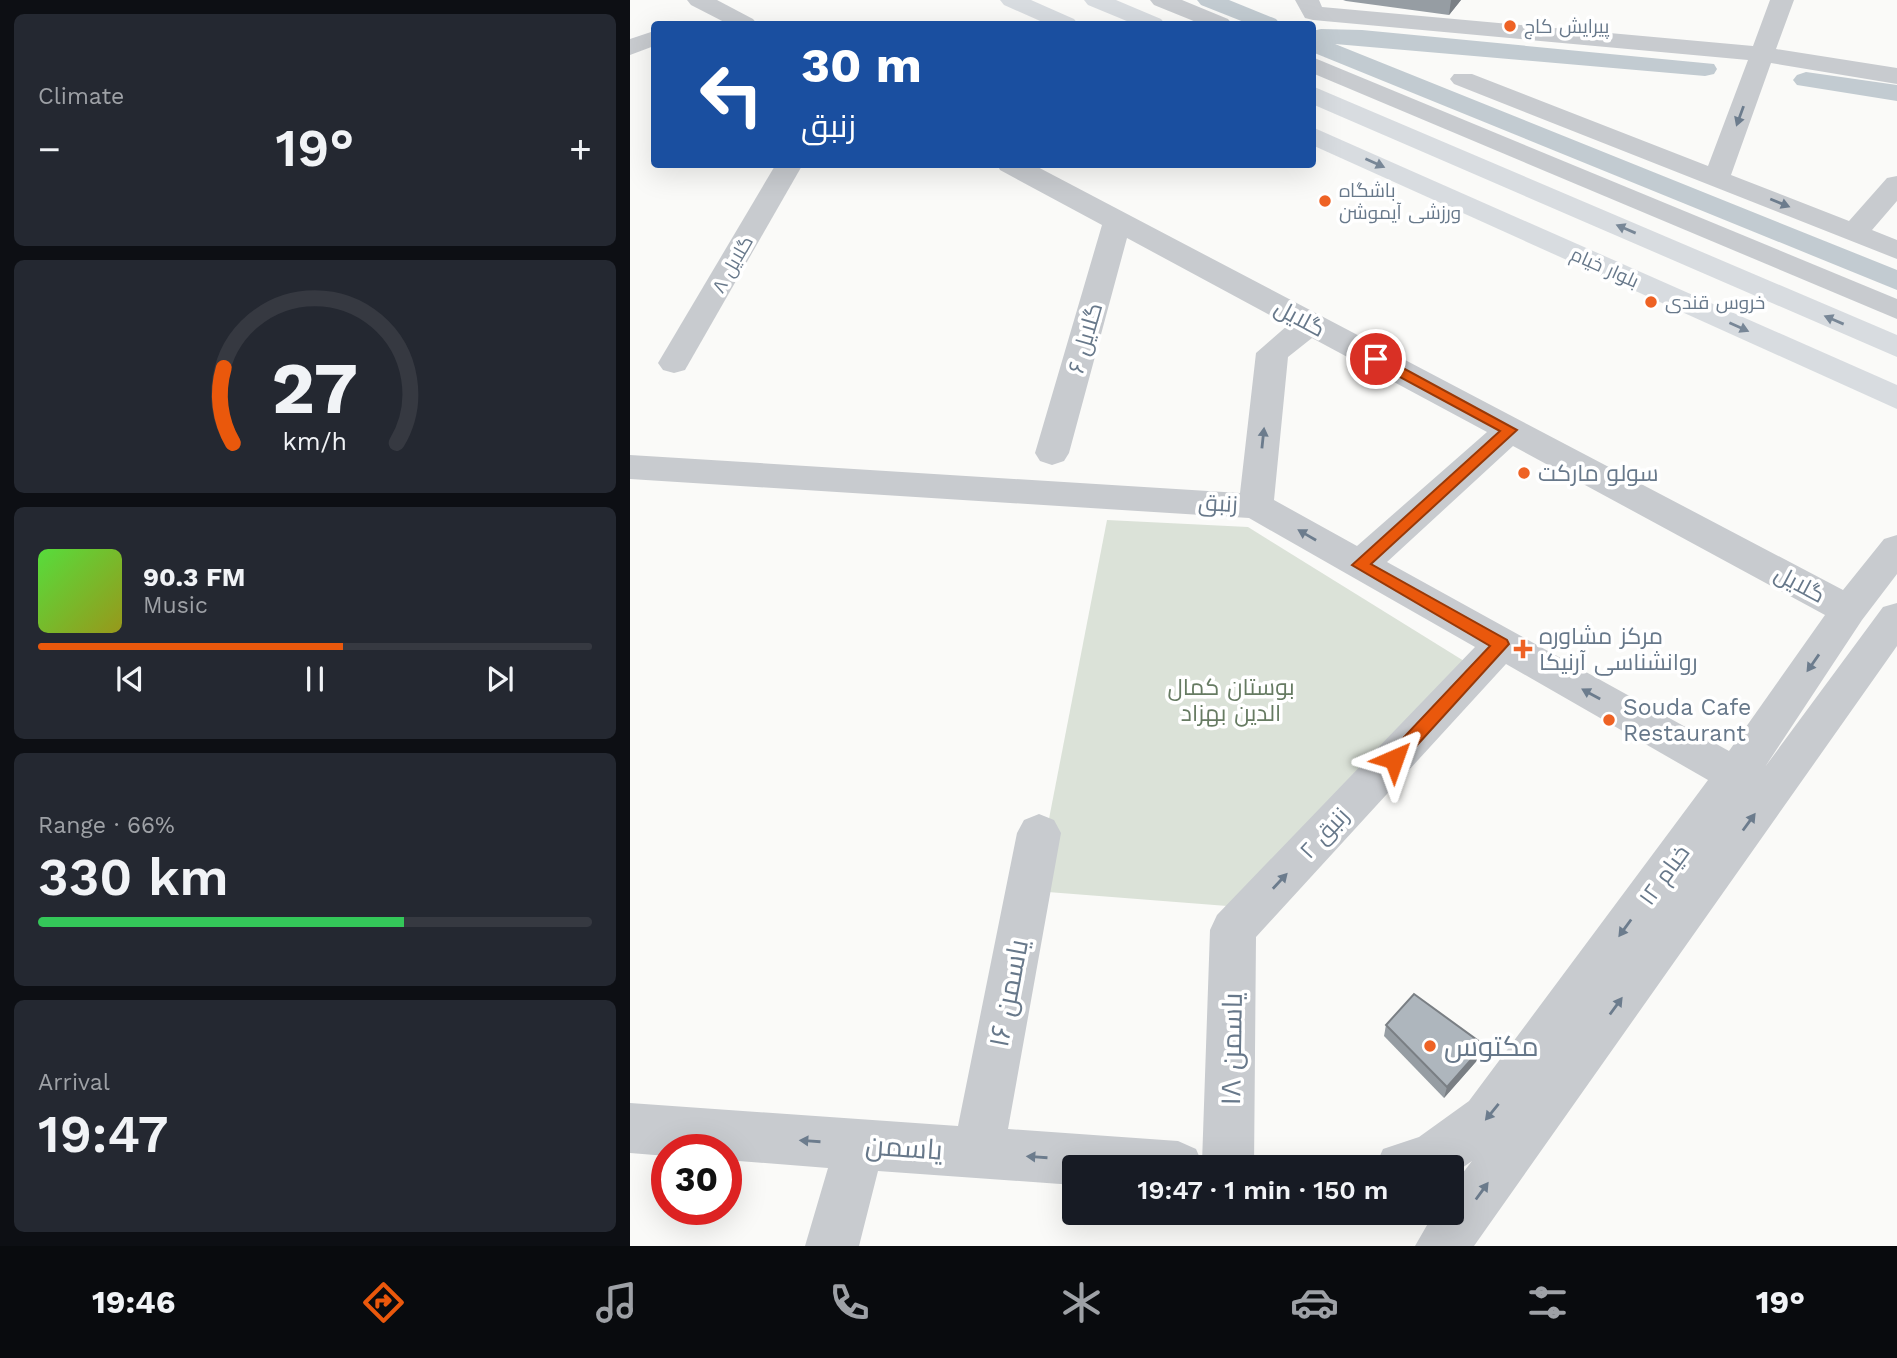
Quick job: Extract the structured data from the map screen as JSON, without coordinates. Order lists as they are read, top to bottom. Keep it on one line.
{"streets":{"main road":["بلوار خیام"],"street":["گلایل ۸","گلایل","گلایل ۶","زنبق","زنبق ۲","خیام ۱۲","یاسمن ۱۶","یاسمن ۱۸","یاسمن"]},"crossings":[["گلایل","گلایل ۶"],["گلایل","خیام ۱۲"],["زنبق","زنبق ۲"],["زنبق","خیام ۱۲"],["زنبق ۲","یاسمن ۱۸"],["یاسمن ۱۶","یاسمن"]],"one_way":["زنبق ۲","یاسمن"],"parks":["بوستان کمال الدین بهزاد"],"places":{"other":["پیرایش کاج","باشگاه ورزشی آیموشن","خروس قندی","سولو مارکت","Souda Cafe Restaurant","مکتوس"],"health":["مرکز مشاوره روانشناسی آرنیکا"]},"page":{"tile":["Climate",["Range · 66%","330 km"],["Arrival","19:47"]],"turn":["30 m","زنبق"],"heat":["−","19°","+"],"song":["90.3 FM","Music"],"limit":"30","trip":"19:47 · 1 min · 150 m","tabs":["19:46","19°"],"gauge":["27","km/h"]}}
